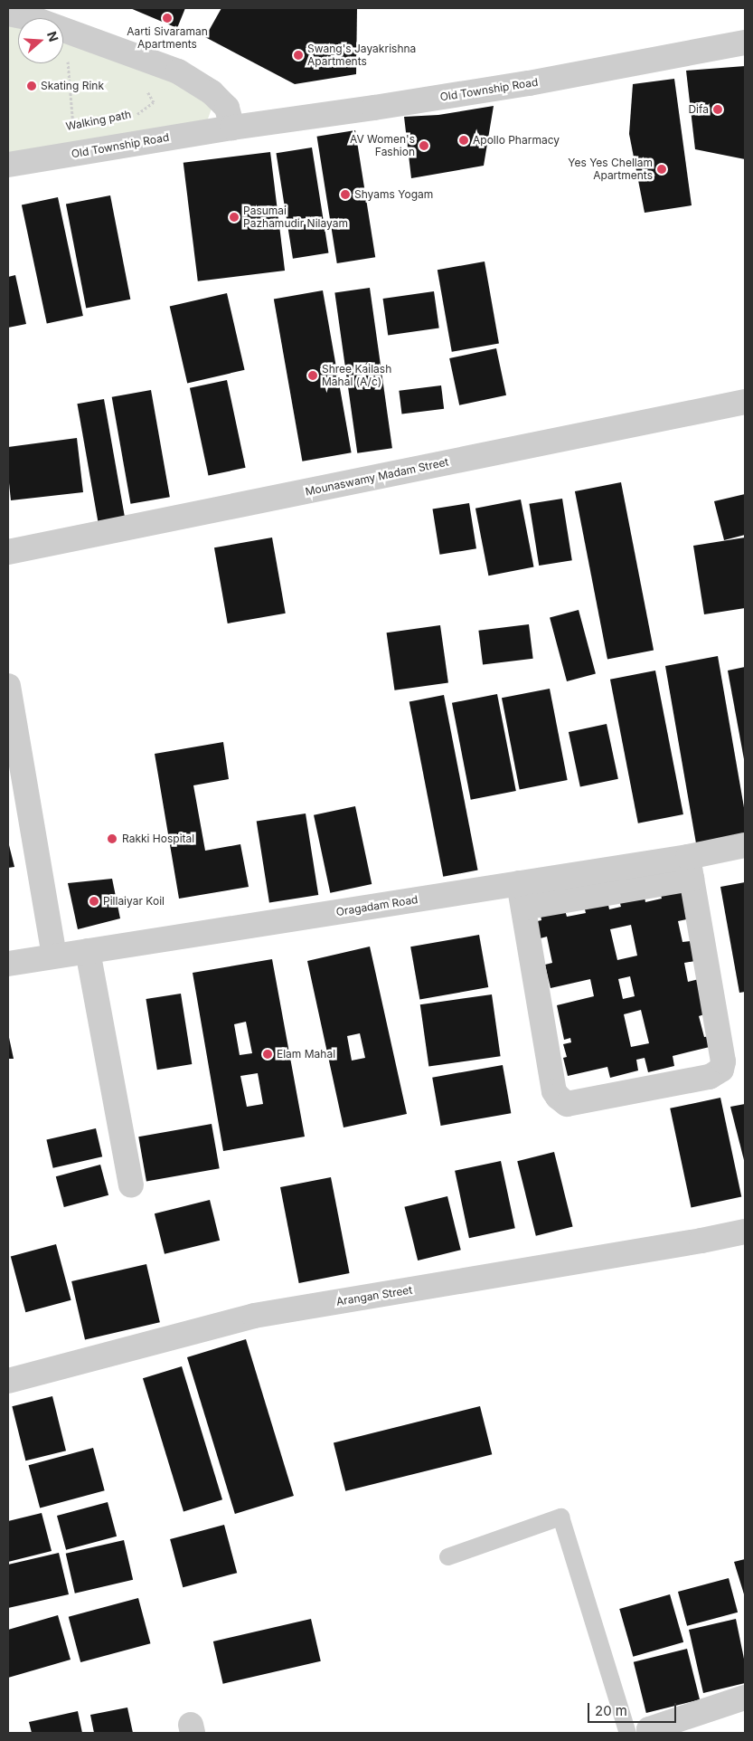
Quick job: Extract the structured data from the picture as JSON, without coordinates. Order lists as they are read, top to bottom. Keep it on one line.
{"streets":{"street":["Old Township Road","Mounaswamy Madam Street","Oragadam Road","Arangan Street"],"path":["Walking path"]},"places":["Aarti Sivaraman Apartments","Swang's Jayakrishna Apartments","Skating Rink","Difa","Apollo Pharmacy","AV Women's Fashion","Yes Yes Chellam Apartments","Shyams Yogam","Pasumai Pazhamudir Nilayam","Shree Kailash Mahal (A/c)","Rakki Hospital","Pillaiyar Koil","Elam Mahal"],"scale_bar":"20 m","north":"right"}
